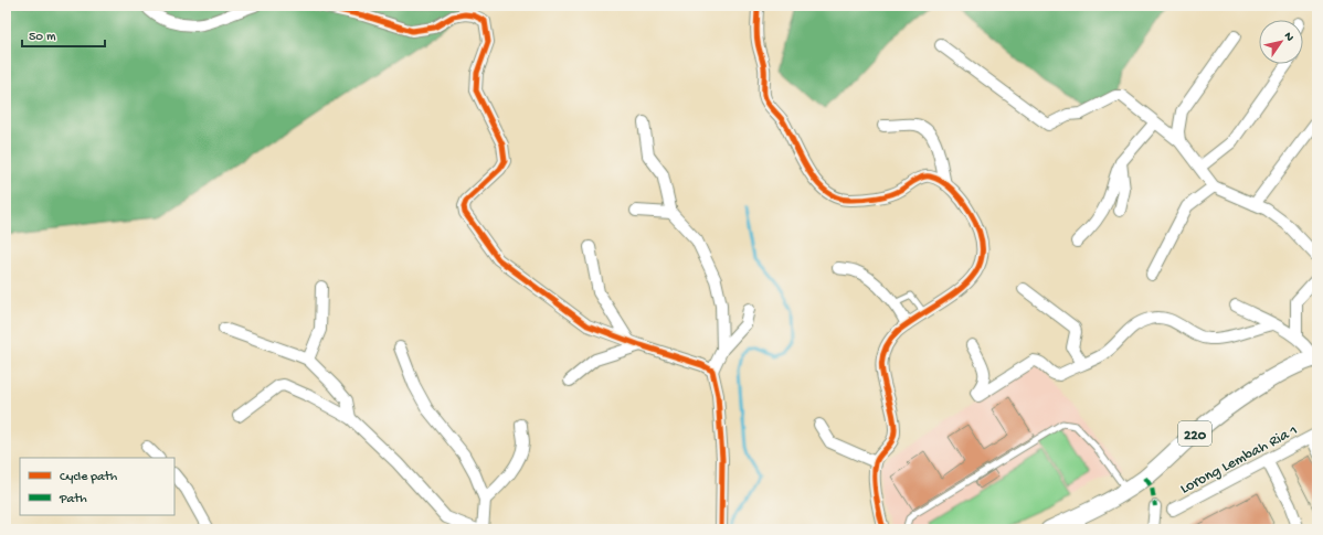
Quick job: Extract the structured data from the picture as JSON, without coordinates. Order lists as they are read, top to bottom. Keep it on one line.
{"streets":{"main road":["220"],"street":["Lorong Lembah Ria 1"]},"legend":["Cycle path","Path"],"scale_bar":"50 m","north":"top right"}
